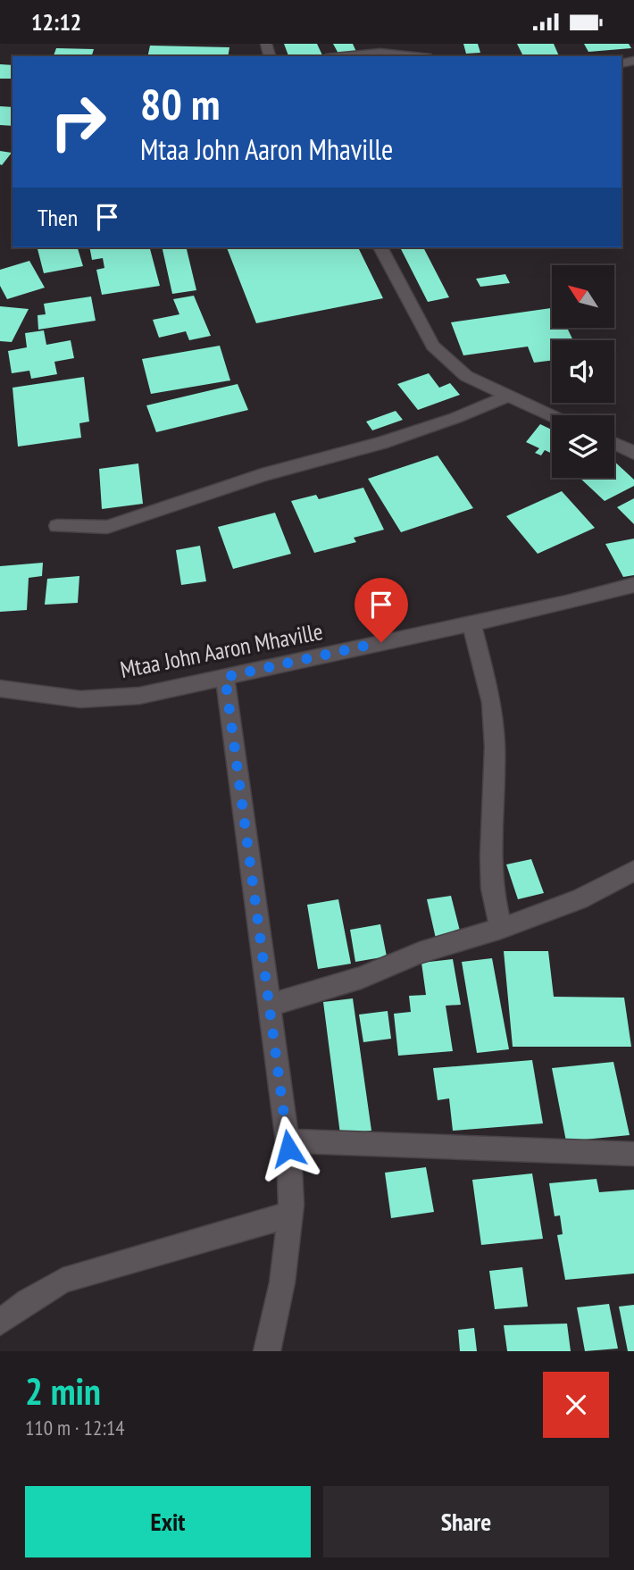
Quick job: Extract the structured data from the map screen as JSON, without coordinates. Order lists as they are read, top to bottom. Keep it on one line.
{"streets":{"street":["Mtaa John Aaron Mhaville"]},"north":"top left","page":{"status":"12:12","turn":["80 m","Mtaa John Aaron Mhaville"],"then":"Then","heading":["2 min","110 m · 12:14"],"buttons":["Exit","Share"]}}
